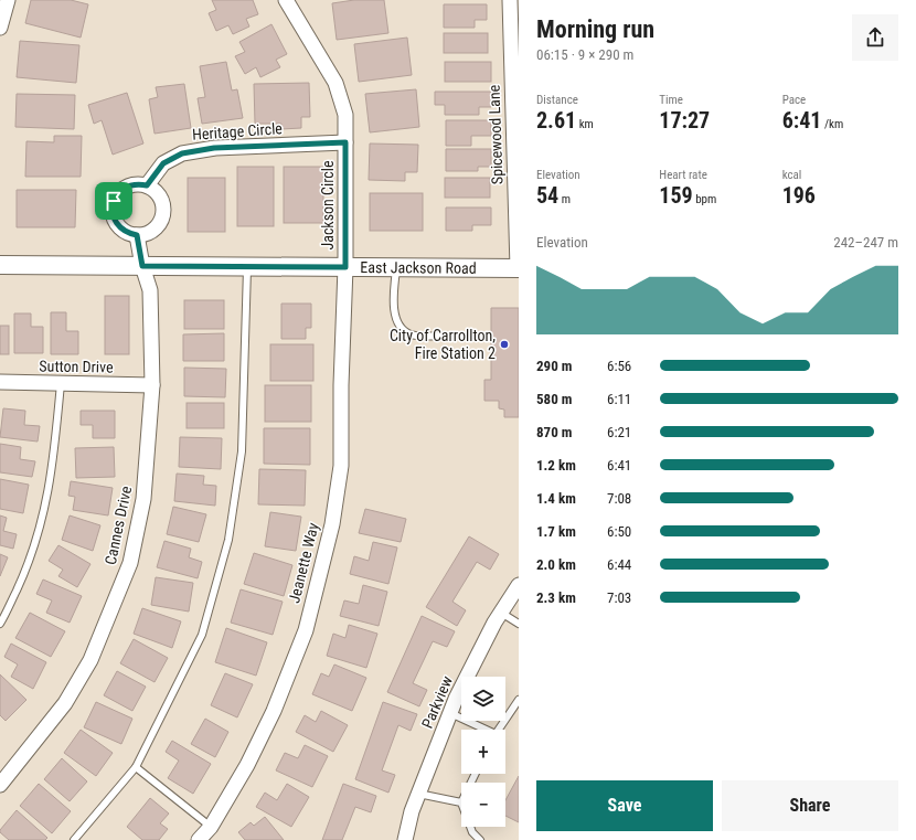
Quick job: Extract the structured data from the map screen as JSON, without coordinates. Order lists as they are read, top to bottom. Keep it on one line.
{"streets":{"street":["Heritage Circle","Spicewood Lane","Jackson Circle","East Jackson Road","Sutton Drive","Cannes Drive","Jeanette Way","Parkview"]},"crossings":[["Heritage Circle","Jackson Circle"],["Spicewood Lane","East Jackson Road"],["Jackson Circle","East Jackson Road"],["Jackson Circle","Jeanette Way"],["East Jackson Road","Cannes Drive"],["East Jackson Road","Jeanette Way"],["Sutton Drive","Cannes Drive"]],"places":["City of Carrollton, Fire Station 2"],"page":{"heading":["Morning run","06:15 · 9 × 290 m"],"stats":[["Distance","2.61 km"],["Time","17:27"],["Pace","6:41 /km"],["Elevation","54 m"],["Heart rate","159 bpm"],["kcal","196"]],"chart":["Elevation","242–247 m"],"list":[{"name":"290 m","note":"6:56"},{"name":"580 m","note":"6:11"},{"name":"870 m","note":"6:21"},{"name":"1.2 km","note":"6:41"},{"name":"1.4 km","note":"7:08"},{"name":"1.7 km","note":"6:50"},{"name":"2.0 km","note":"6:44"},{"name":"2.3 km","note":"7:03"}],"map_buttons":["+","−"],"buttons":["Save","Share"]}}
